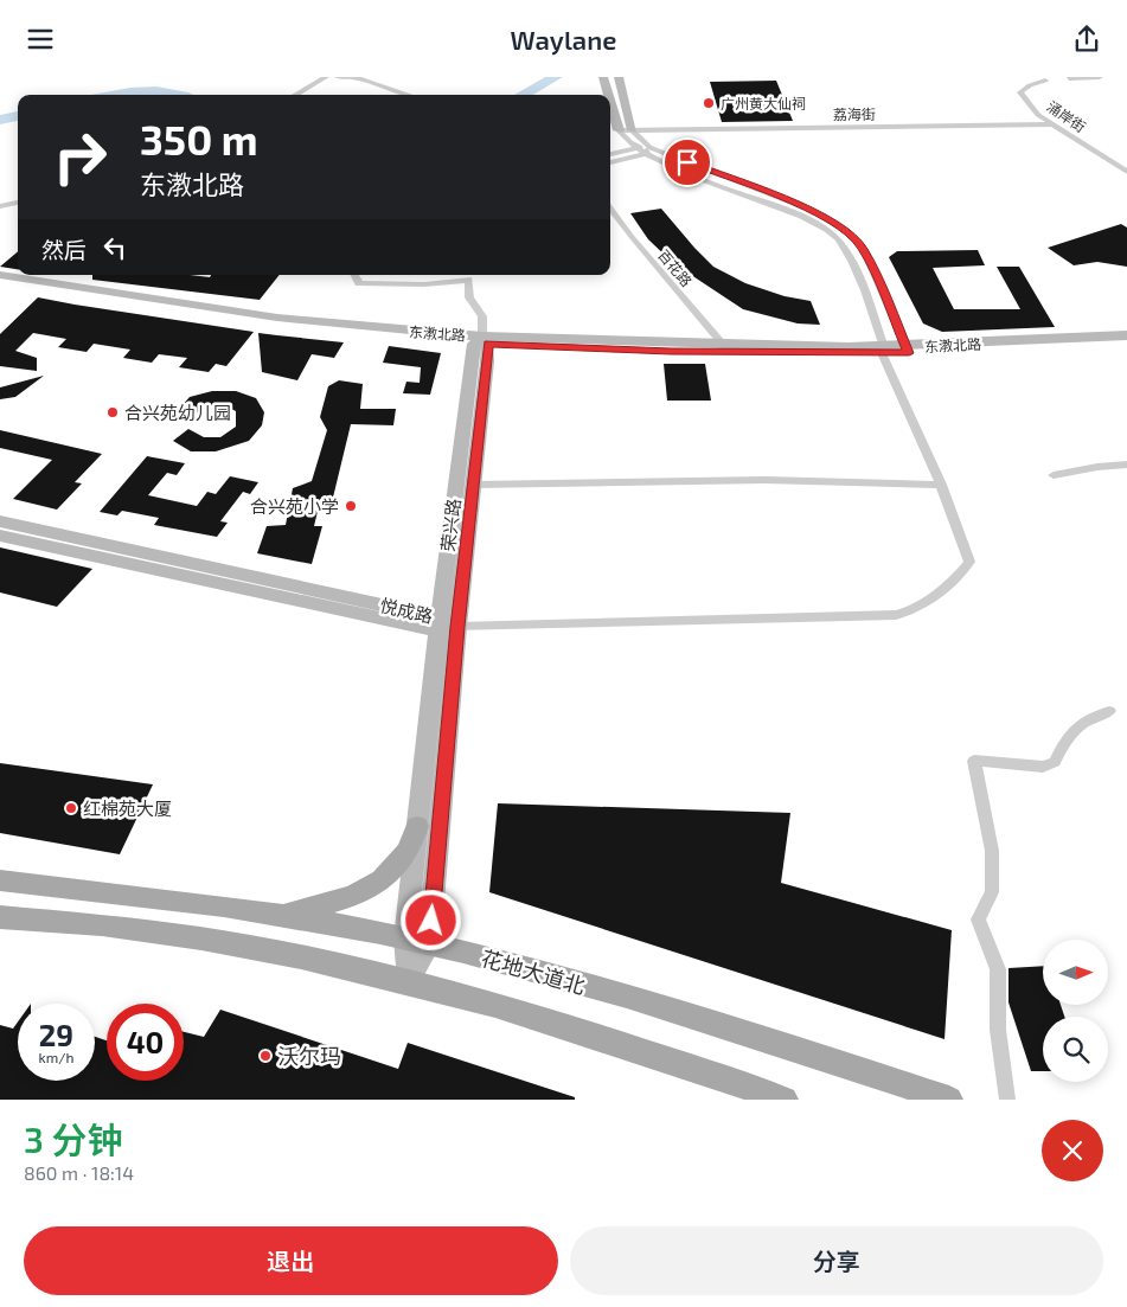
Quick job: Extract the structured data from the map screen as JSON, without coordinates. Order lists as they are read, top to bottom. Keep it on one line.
{"streets":{"main road":["花地大道北"],"street":["荔海街","涌岸街","百花路","东漖北路","荣兴路","悦成路"]},"crossings":[["荔海街","涌岸街"],["百花路","东漖北路"],["东漖北路","荣兴路"],["荣兴路","悦成路"],["荣兴路","花地大道北"]],"places":["广州黄大仙祠","合兴苑幼儿园","合兴苑小学","红棉苑大厦","沃尔玛"],"north":"right","page":{"header":"Waylane","turn":["350 m","东漖北路"],"then":"然后","speed":"29 km/h","limit":"40","heading":["3 分钟","860 m · 18:14"],"buttons":["退出","分享"]}}
